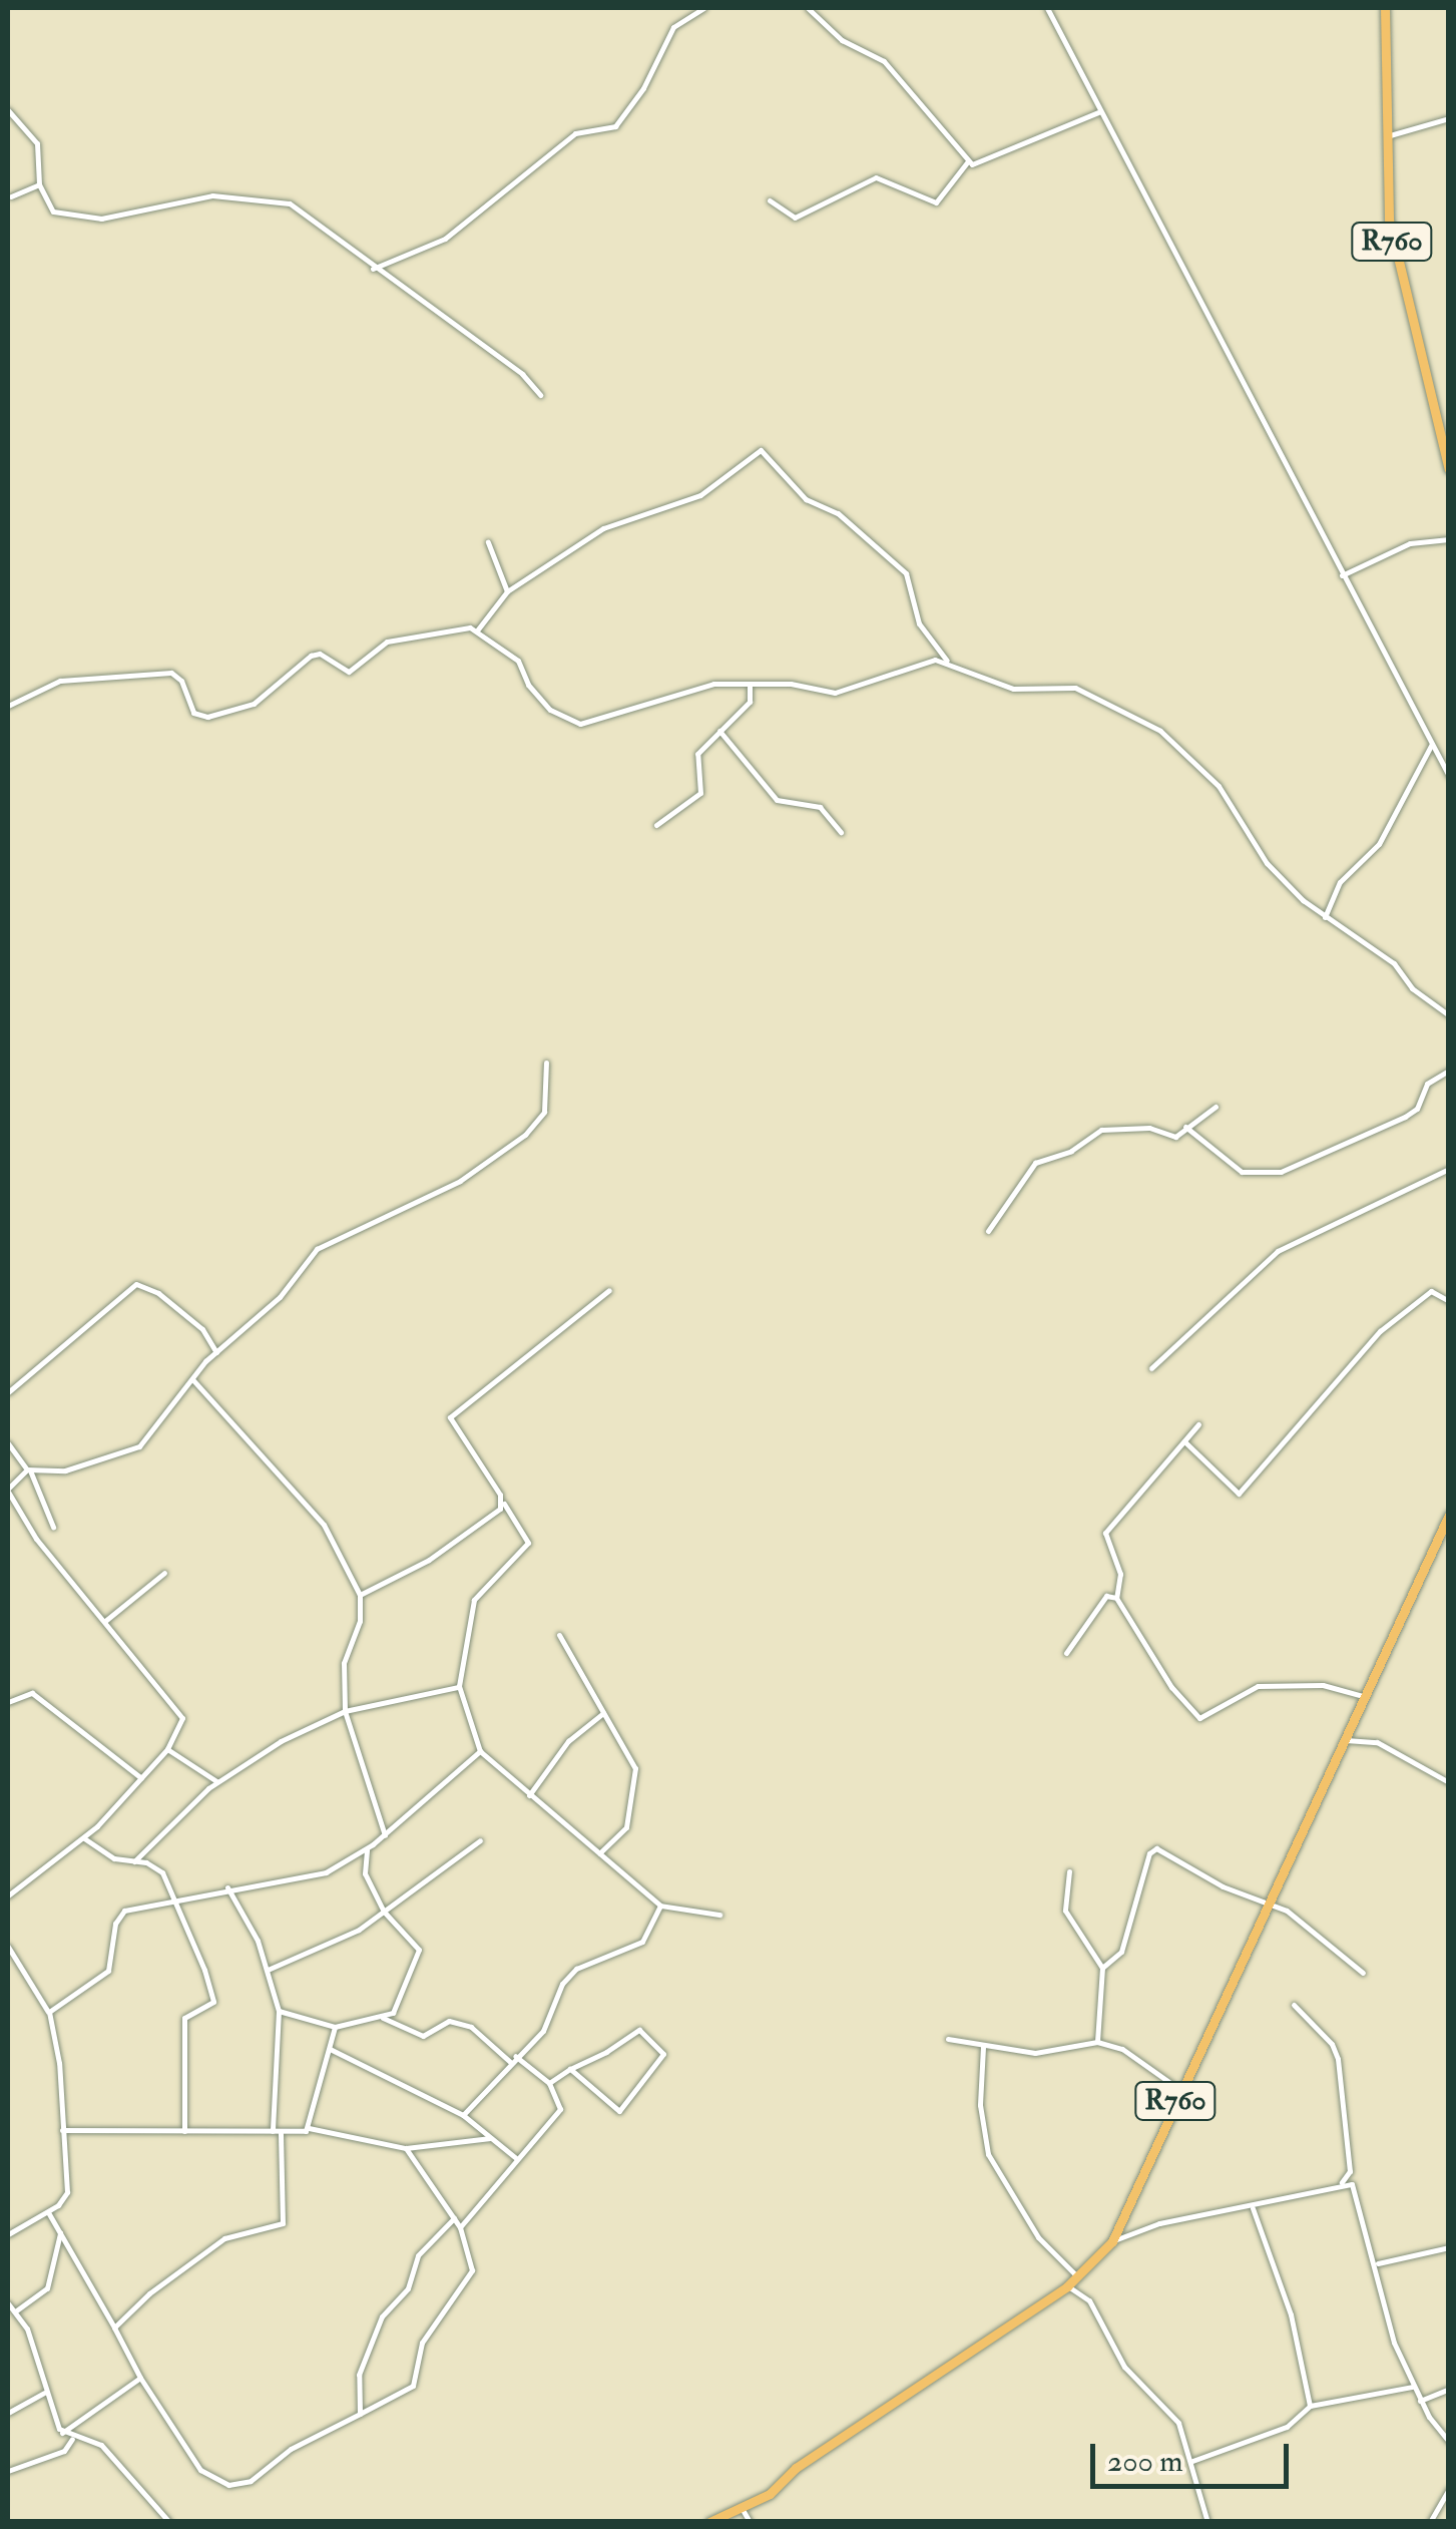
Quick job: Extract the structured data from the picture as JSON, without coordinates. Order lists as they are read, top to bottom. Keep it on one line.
{"streets":{"main road":["R760"]},"scale_bar":"200 m"}
